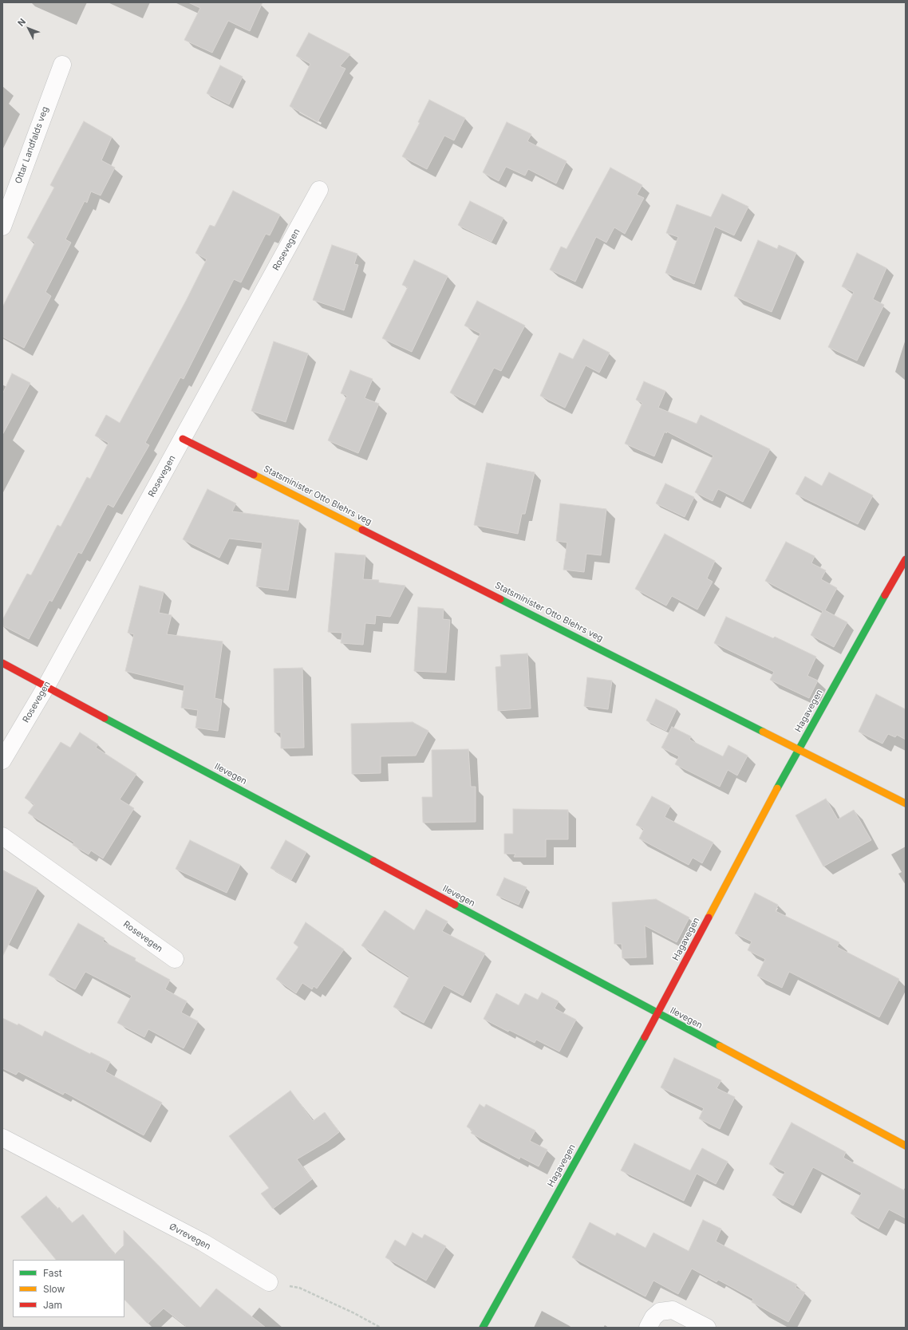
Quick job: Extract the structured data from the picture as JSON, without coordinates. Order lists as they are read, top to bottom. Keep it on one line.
{"streets":{"street":["Ottar Landfalds veg","Rosevegen","Statsminister Otto Blehrs veg","Hagavegen","Ilevegen","Øvrevegen"]},"crossings":[["Rosevegen","Statsminister Otto Blehrs veg"],["Rosevegen","Ilevegen"],["Statsminister Otto Blehrs veg","Hagavegen"],["Hagavegen","Ilevegen"]],"legend":["Fast","Slow","Jam"],"north":"top left"}
